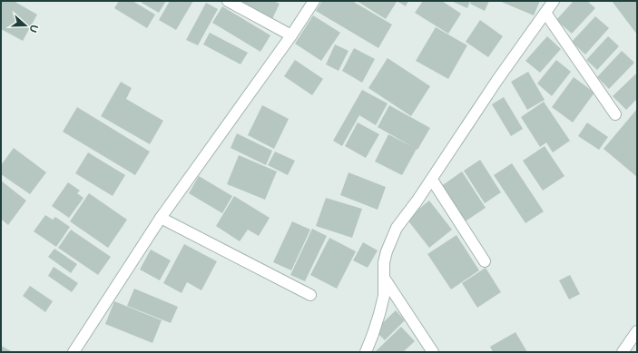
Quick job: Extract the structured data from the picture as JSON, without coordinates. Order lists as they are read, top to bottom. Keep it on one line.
{"north":"right"}
